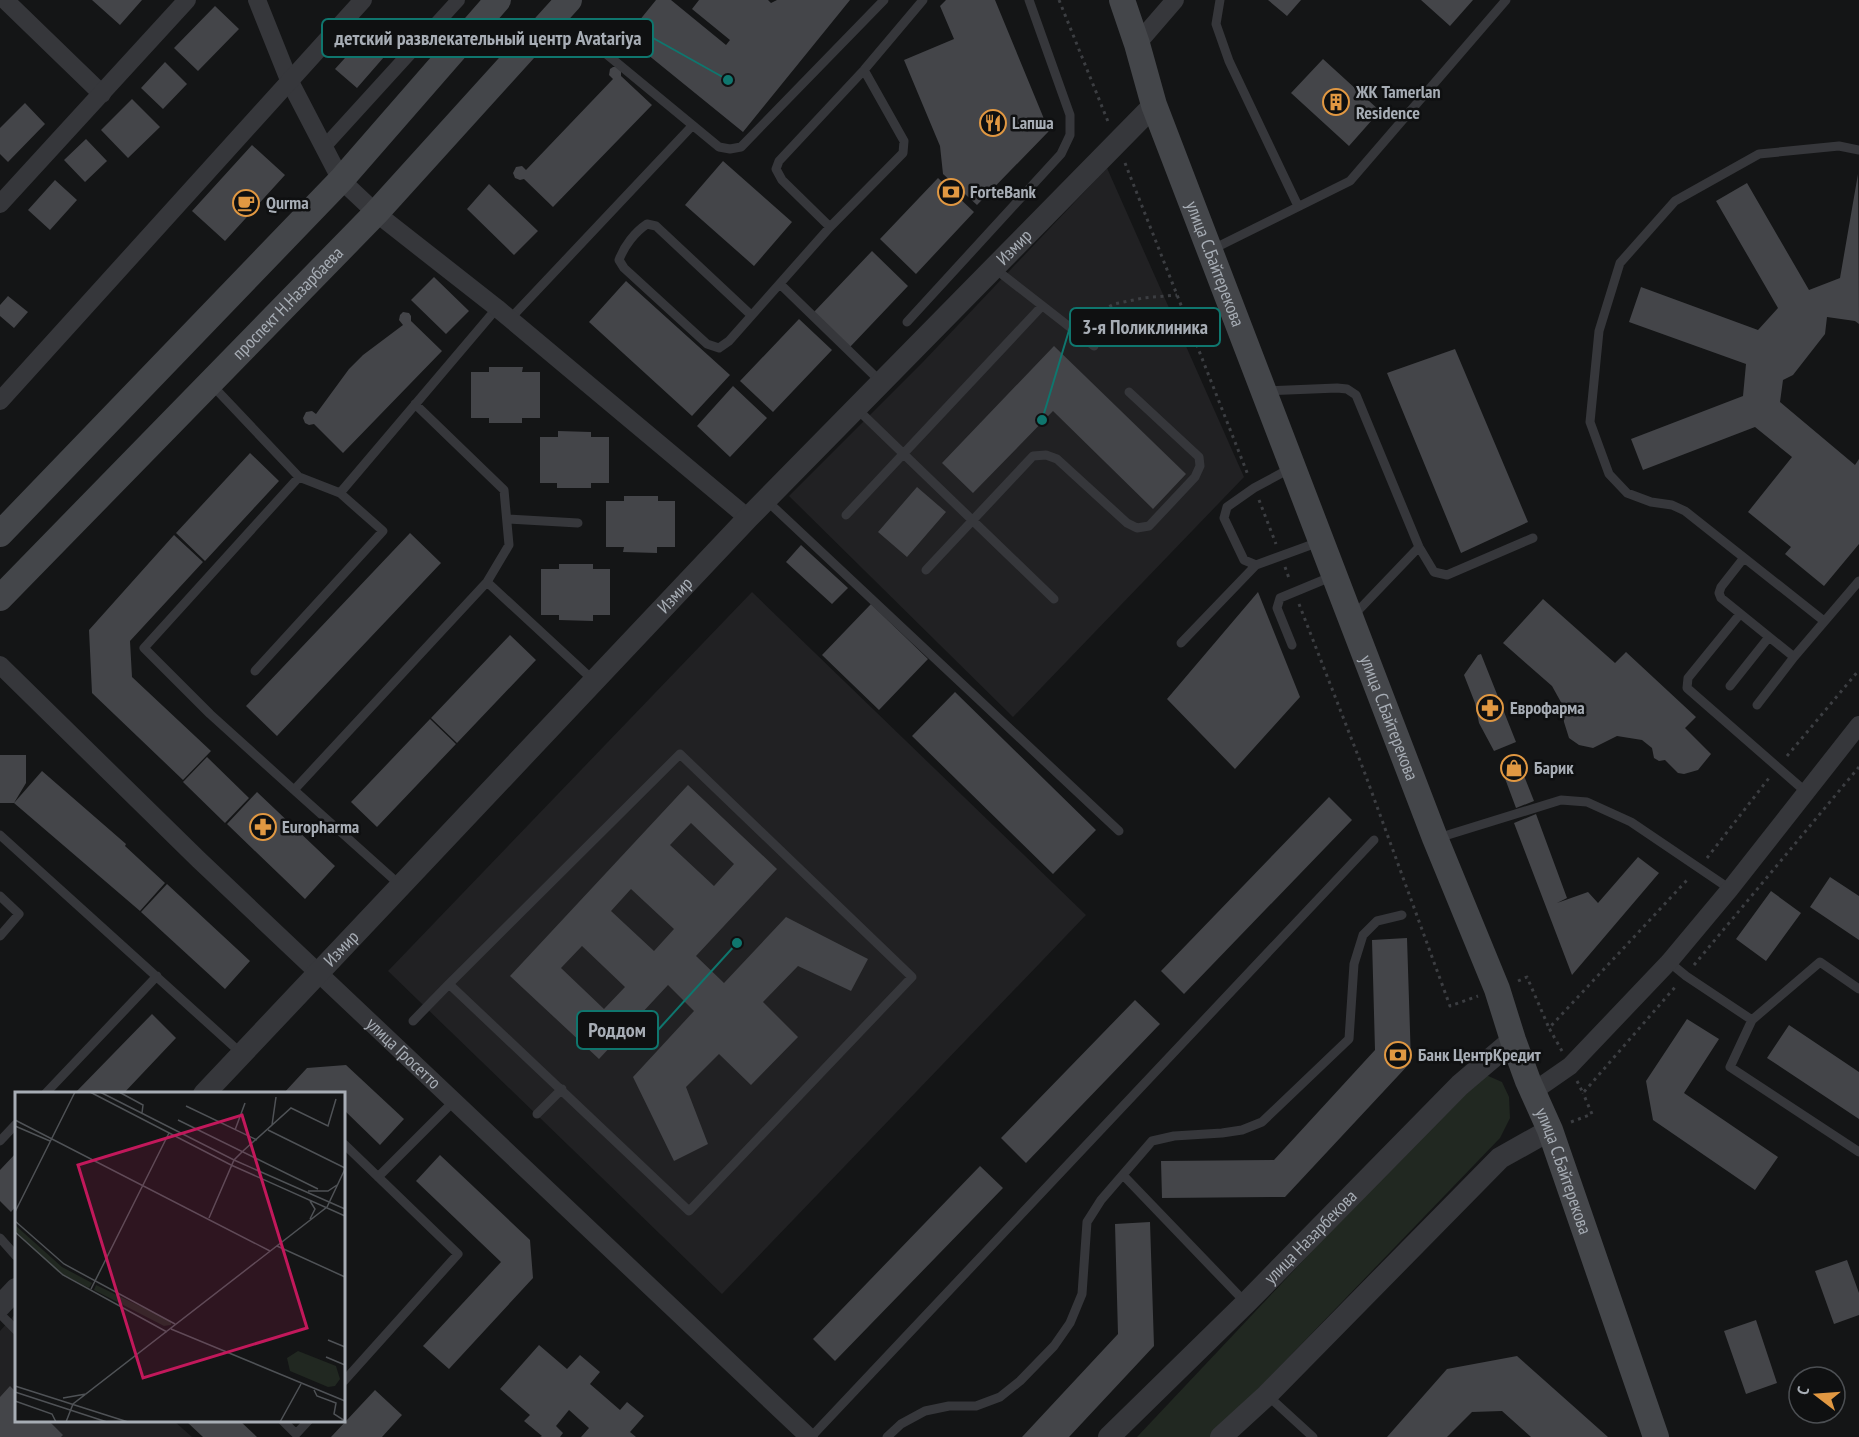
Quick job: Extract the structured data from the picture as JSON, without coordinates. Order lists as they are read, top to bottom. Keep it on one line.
{"streets":{"main road":["улица С.Байтерекова","проспект Н.Назарбаева"],"street":["Измир","улица Гросетто","улица Назарбекова"]},"crossings":[["Измир","улица С.Байтерекова"],["Измир","улица Гросетто"],["улица С.Байтерекова","улица Назарбекова"]],"places":{"other":["детский развлекательный центр Avatariya","3-я Поликлиника","Роддом"],"building":["ЖК Tamerlan Residence"],"restaurant":["Lапша"],"bank":["ForteBank","Банк ЦентрКредит"],"cafe":["Qurma"],"pharmacy":["Еврофарма","Europharma"],"shop":["Барик"]},"north":"left"}
